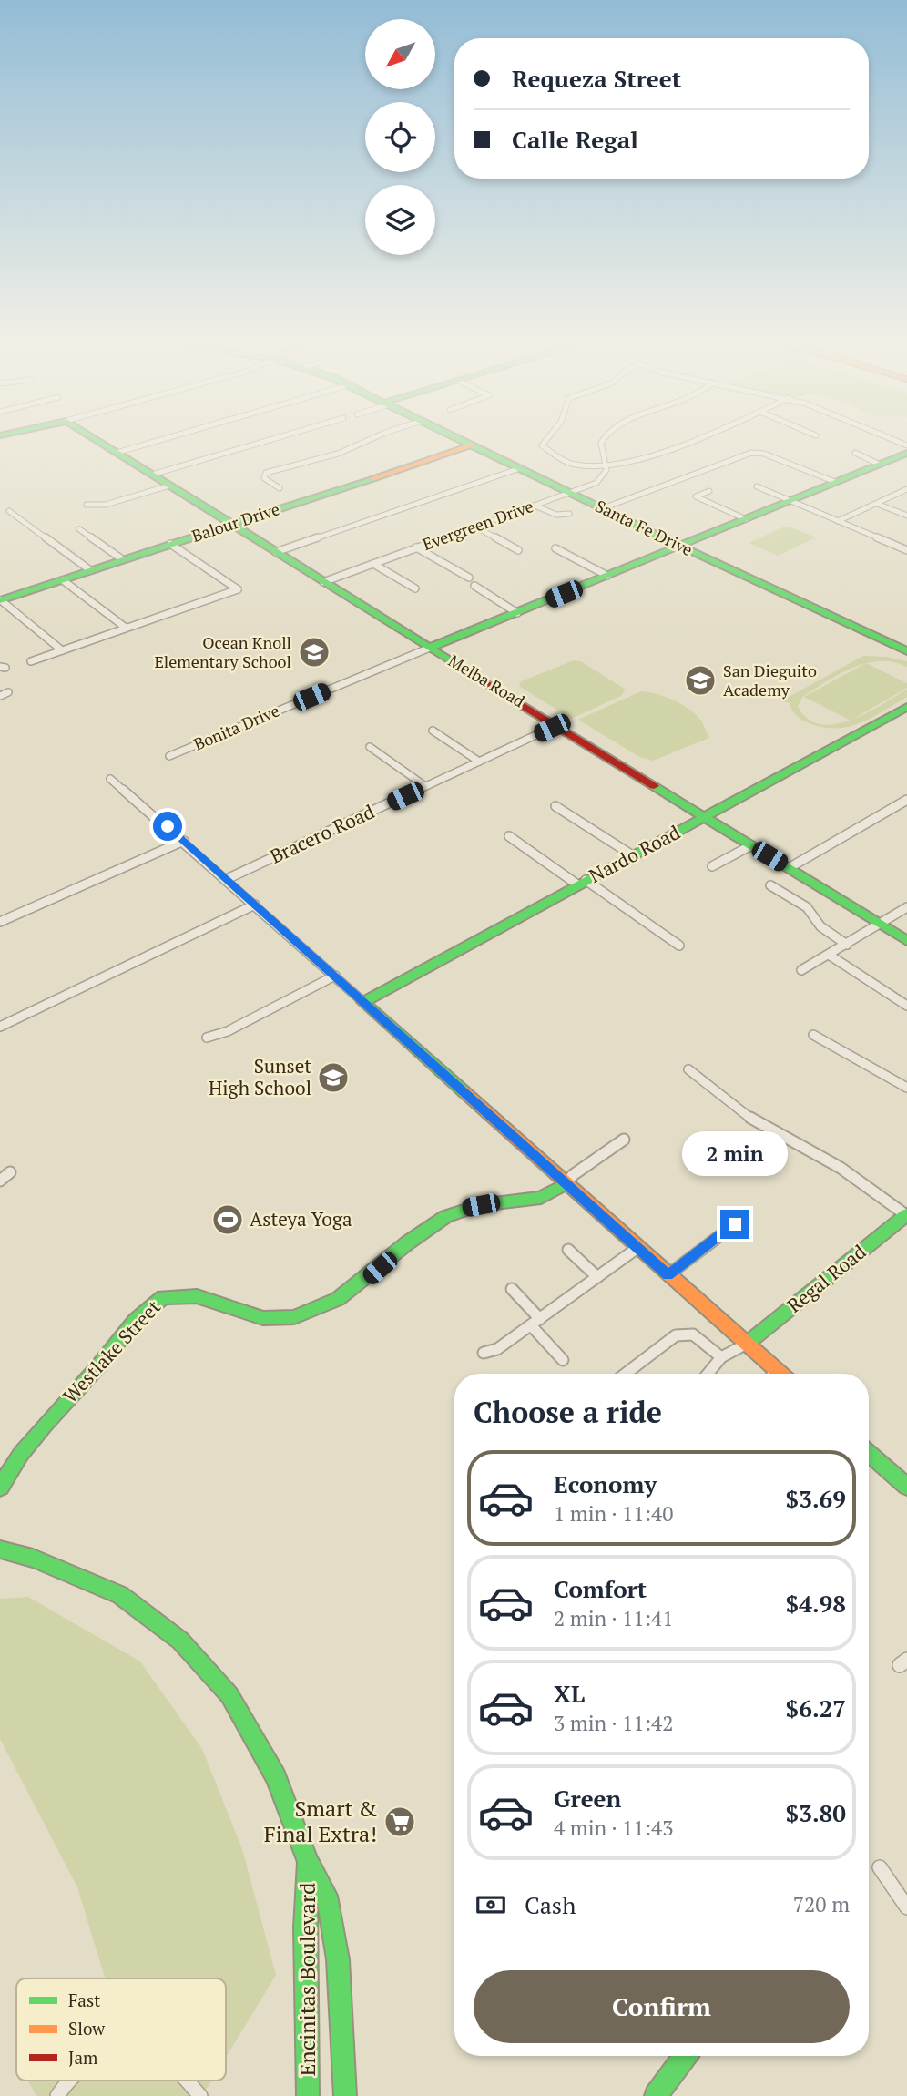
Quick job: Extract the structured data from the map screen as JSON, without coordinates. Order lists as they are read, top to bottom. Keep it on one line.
{"streets":{"street":["Balour Drive","Evergreen Drive","Santa Fe Drive","Melba Road","Bonita Drive","Bracero Road","Nardo Road","Regal Road","Westlake Street","Encinitas Boulevard"]},"crossings":[["Balour Drive","Santa Fe Drive"],["Balour Drive","Melba Road"],["Evergreen Drive","Santa Fe Drive"],["Evergreen Drive","Melba Road"],["Santa Fe Drive","Bonita Drive"],["Melba Road","Bonita Drive"],["Melba Road","Bracero Road"],["Melba Road","Nardo Road"]],"places":{"school or university":["Ocean Knoll Elementary School","San Dieguito Academy","Sunset High School"],"sports":["Asteya Yoga"],"supermarket":["Smart & Final Extra!"]},"legend":["Fast","Slow","Jam"],"north":"bottom left","page":{"banner":["Requeza Street","Calle Regal"],"bubble":"2 min","heading":"Choose a ride","list":[{"name":"Economy","note":"1 min · 11:40","value":"$3.69"},{"name":"Comfort","note":"2 min · 11:41","value":"$4.98"},{"name":"XL","note":"3 min · 11:42","value":"$6.27"},{"name":"Green","note":"4 min · 11:43","value":"$3.80"}],"pay":["Cash","720 m"],"buttons":"Confirm"}}
